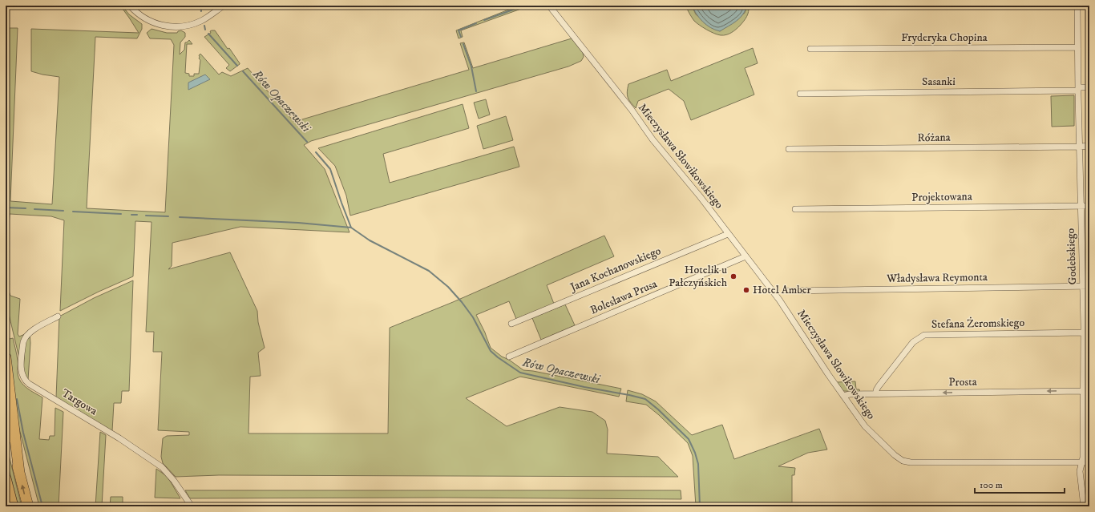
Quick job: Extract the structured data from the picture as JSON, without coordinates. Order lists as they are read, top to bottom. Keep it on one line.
{"streets":{"street":["Fryderyka Chopina","Sasanki","Różana","Mieczysława Słowikowskiego","Projektowana","Godebskiego","Jana Kochanowskiego","Władysława Reymonta","Bolesława Prusa","Stefana Żeromskiego","Prosta","Targowa"]},"crossings":[["Fryderyka Chopina","Godebskiego"],["Sasanki","Godebskiego"],["Różana","Godebskiego"],["Mieczysława Słowikowskiego","Godebskiego"],["Mieczysława Słowikowskiego","Jana Kochanowskiego"],["Mieczysława Słowikowskiego","Bolesława Prusa"],["Mieczysława Słowikowskiego","Prosta"],["Projektowana","Godebskiego"],["Godebskiego","Władysława Reymonta"],["Godebskiego","Stefana Żeromskiego"],["Godebskiego","Prosta"],["Stefana Żeromskiego","Prosta"]],"one_way":["Prosta"],"water":["Rów Opaczewski"],"places":["Hotelik u Pałczyńskich","Hotel Amber"],"scale_bar":"100 m"}
